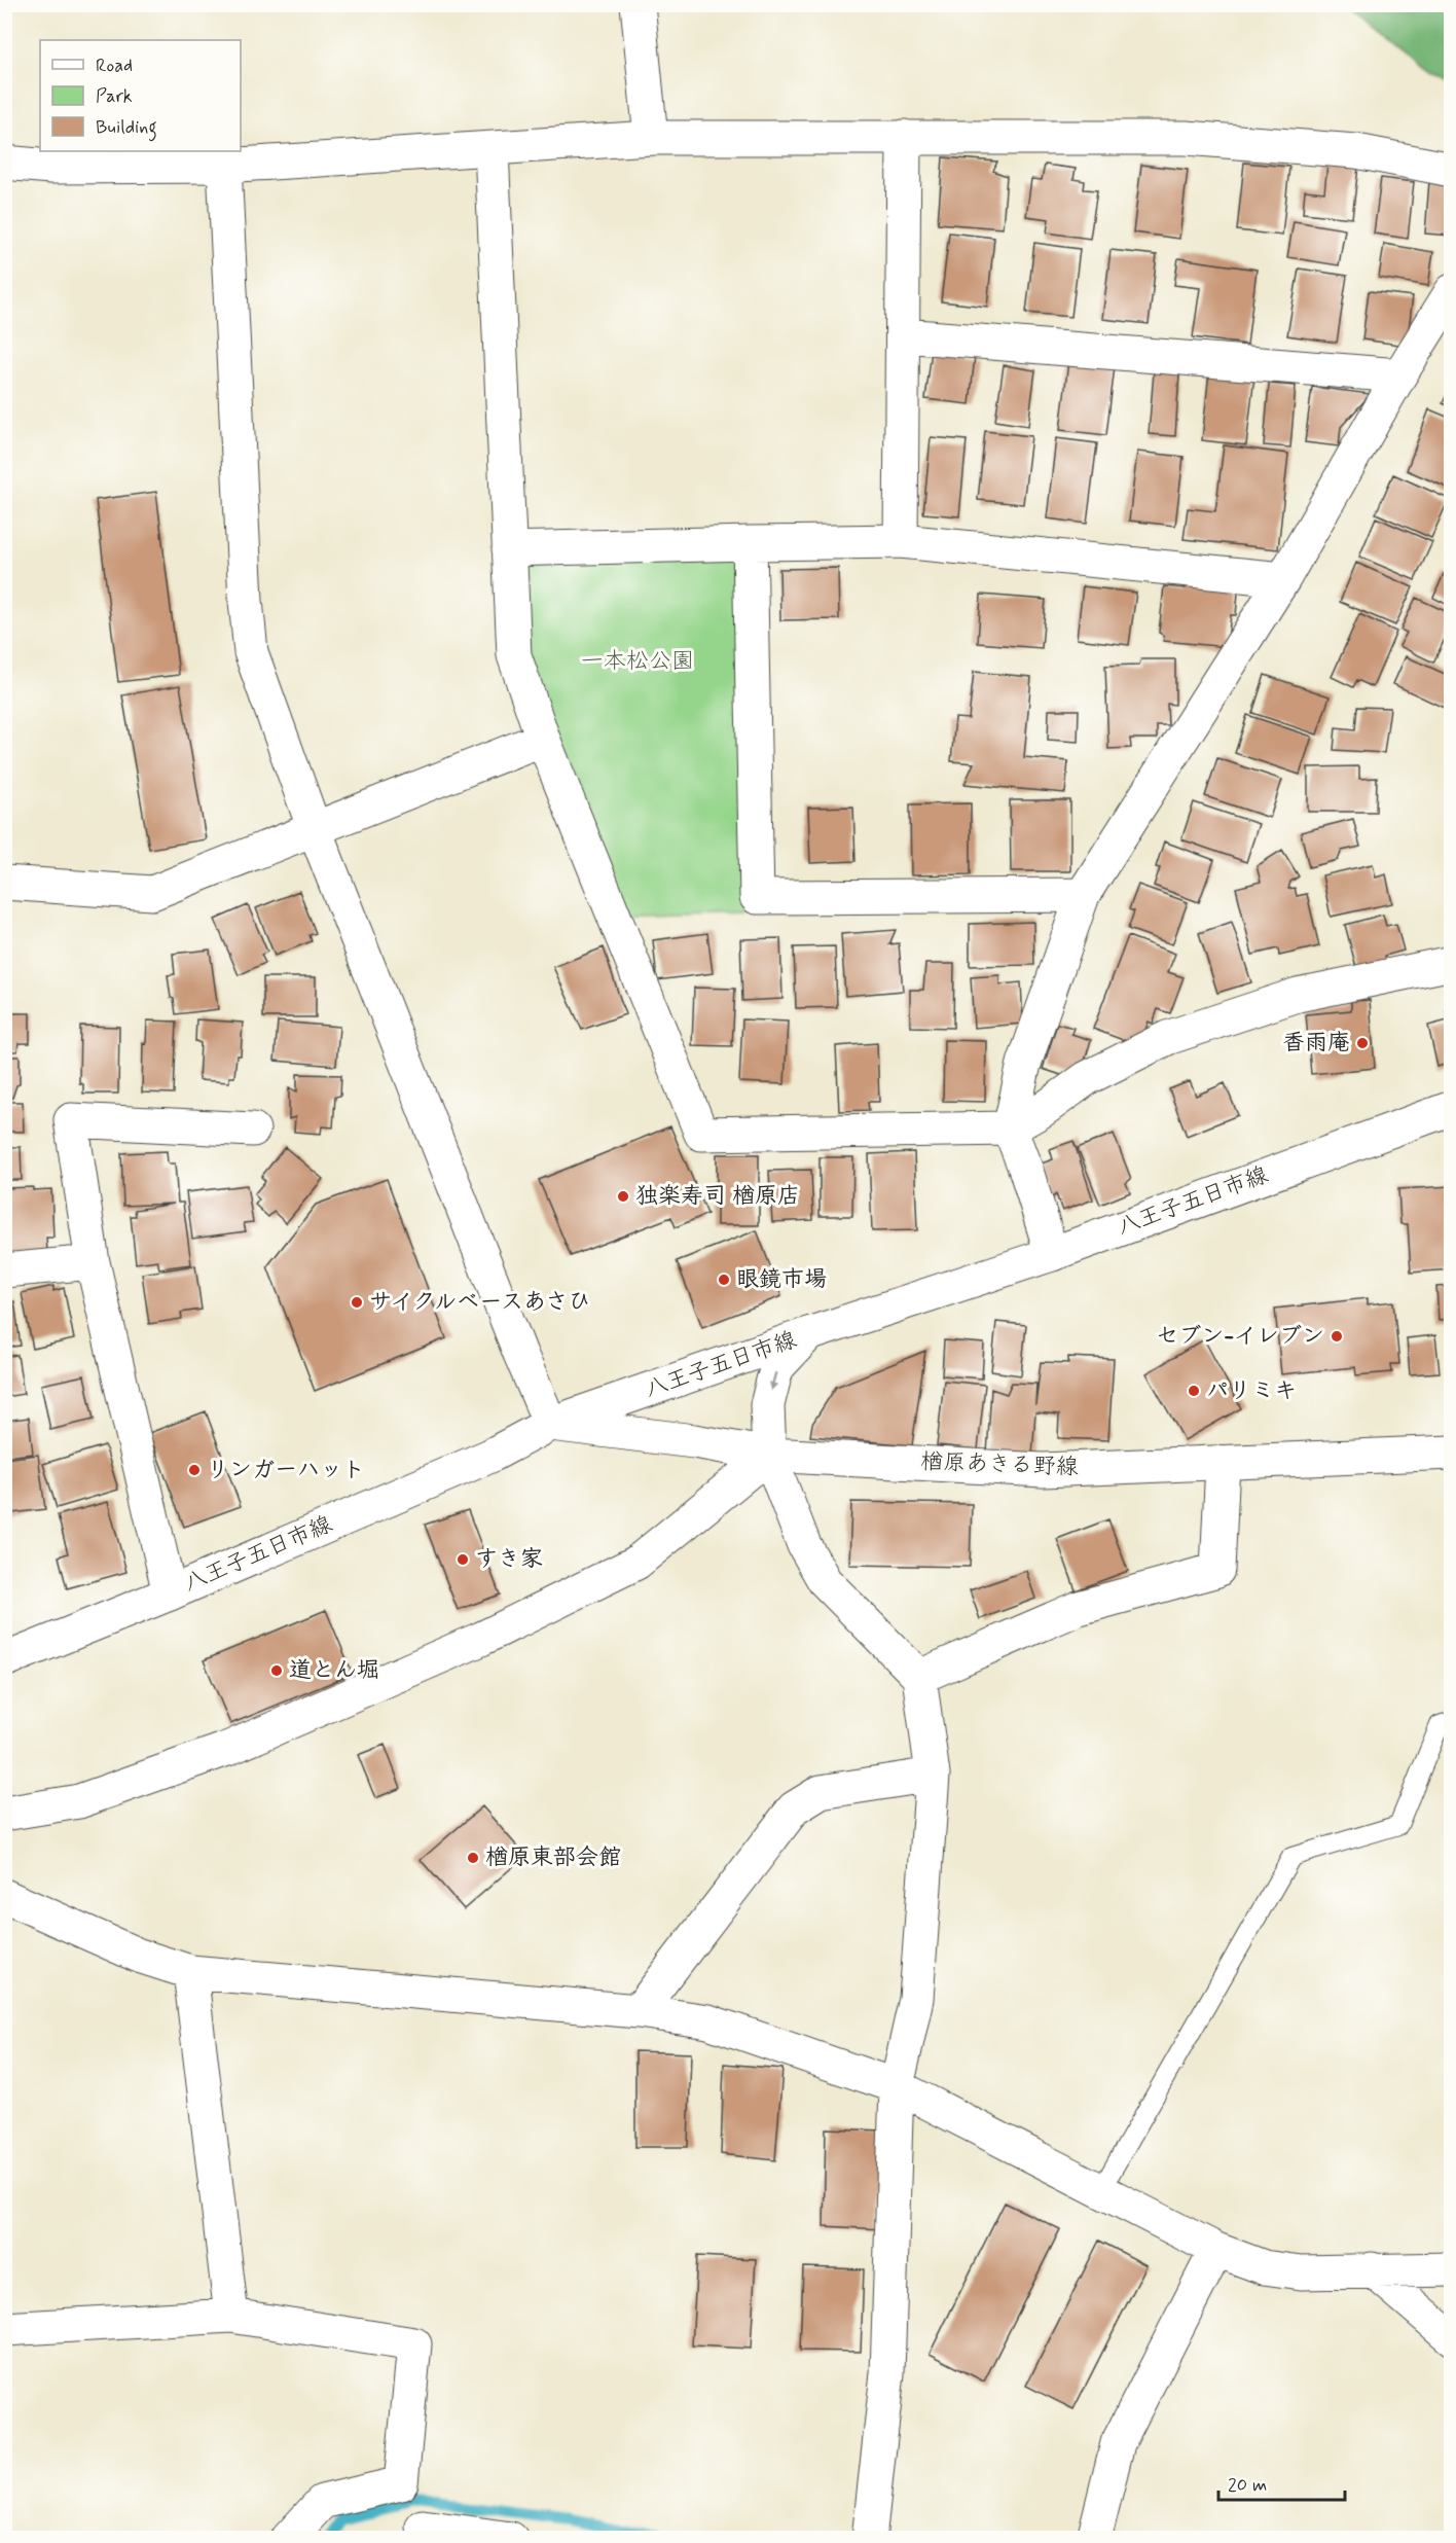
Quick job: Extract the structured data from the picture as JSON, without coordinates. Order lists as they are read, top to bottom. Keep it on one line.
{"streets":{"street":["八王子五日市線","楢原あきる野線"]},"crossings":[["八王子五日市線","楢原あきる野線"]],"parks":["一本松公園"],"places":["香雨庵","独楽寿司 楢原店","眼鏡市場","サイクルベースあさひ","セブン-イレブン","パリミキ","リンガーハット","すき家","道とん堀","楢原東部会館"],"legend":["Road","Park","Building"],"scale_bar":"20 m"}
